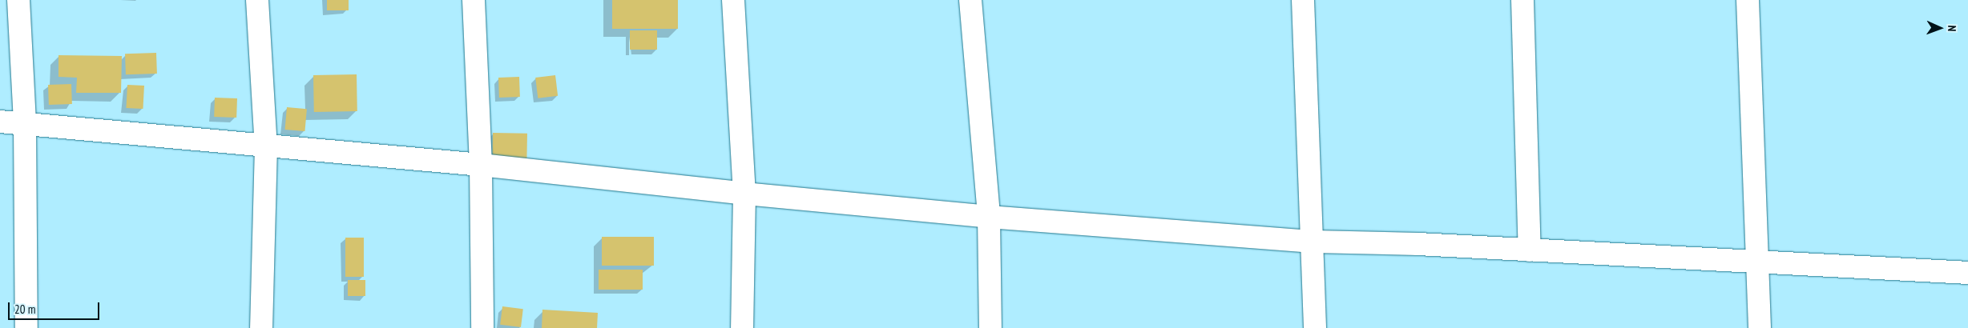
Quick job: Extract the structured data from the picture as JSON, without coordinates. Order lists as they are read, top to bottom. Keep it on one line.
{"scale_bar":"20 m","north":"right"}
